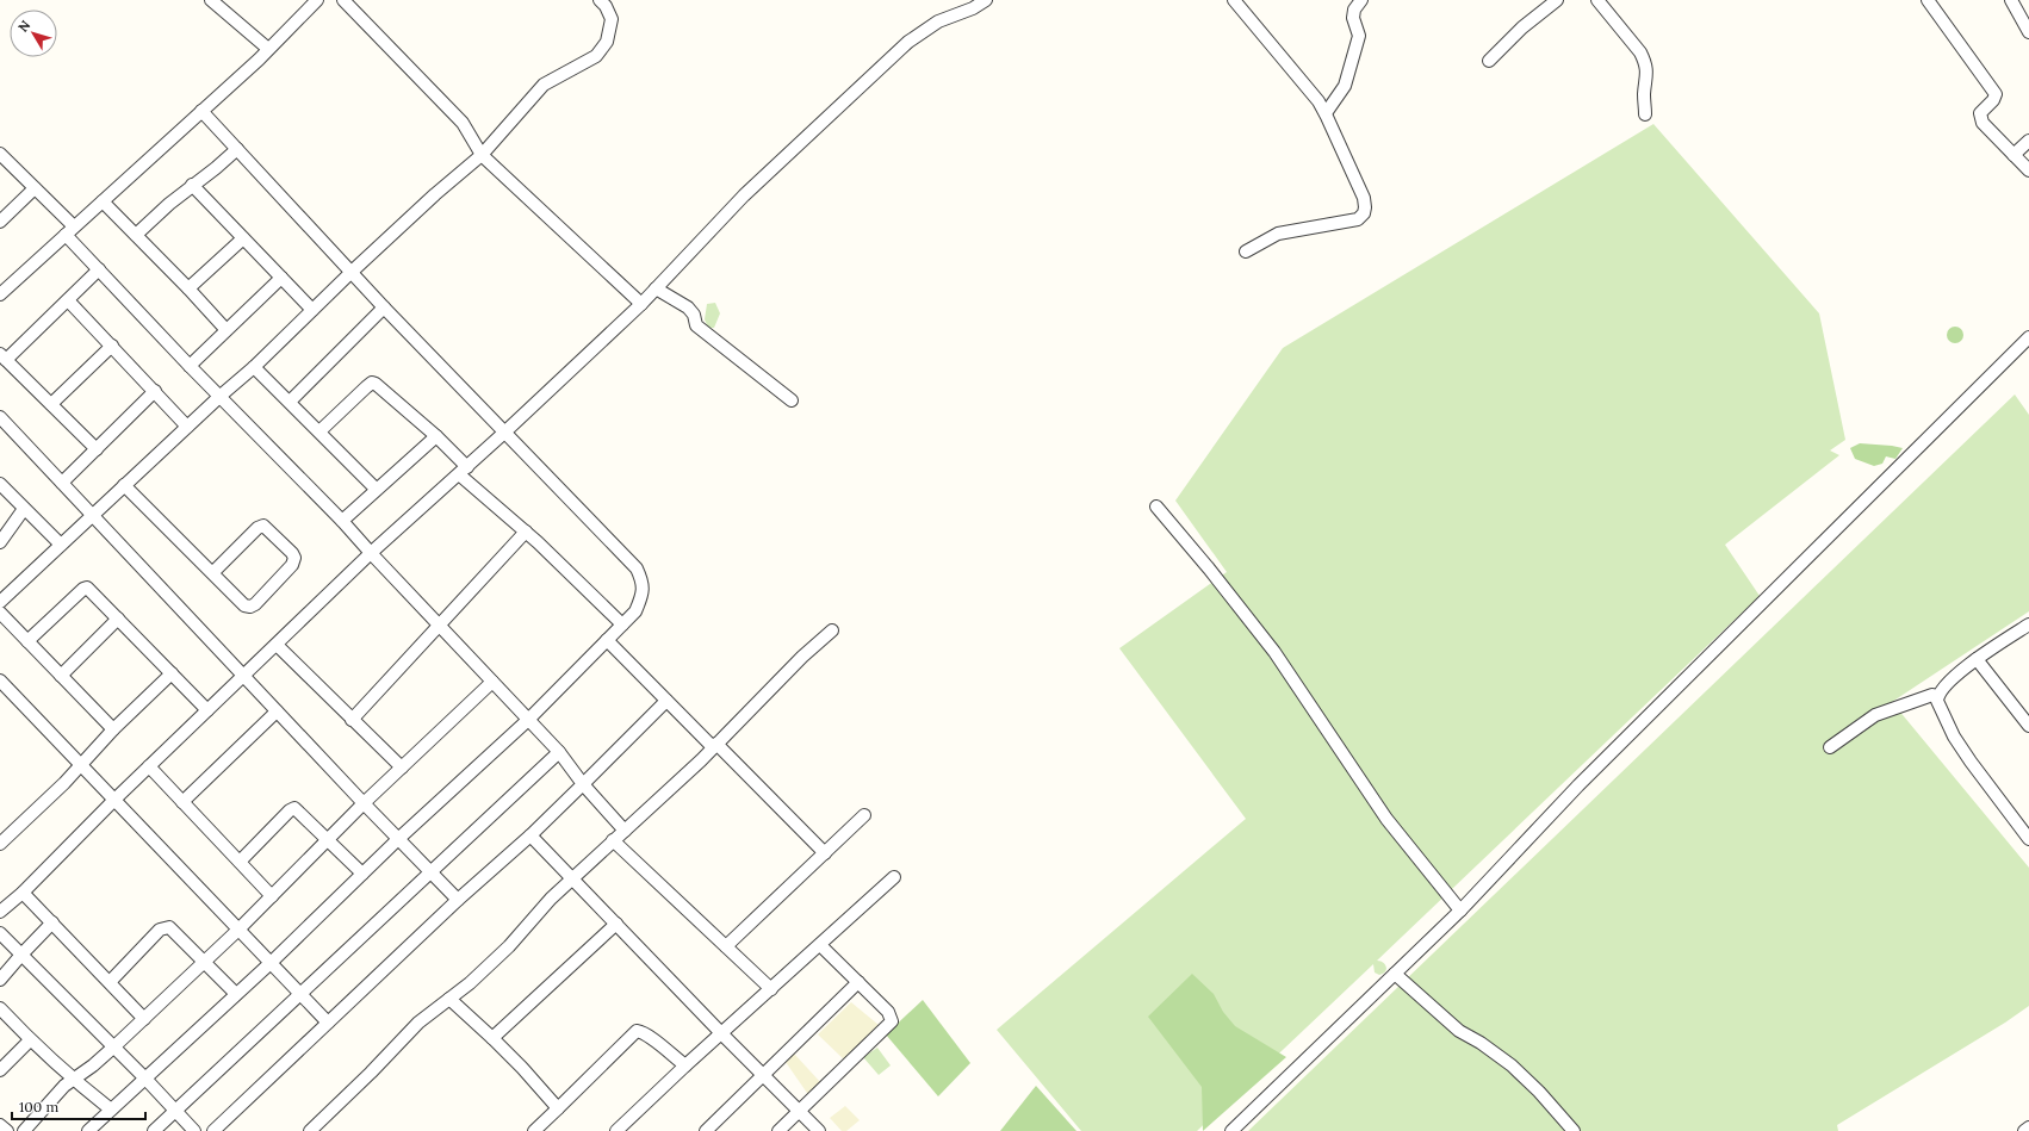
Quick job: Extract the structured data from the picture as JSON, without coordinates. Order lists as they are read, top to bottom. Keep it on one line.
{"scale_bar":"100 m","north":"top left"}
